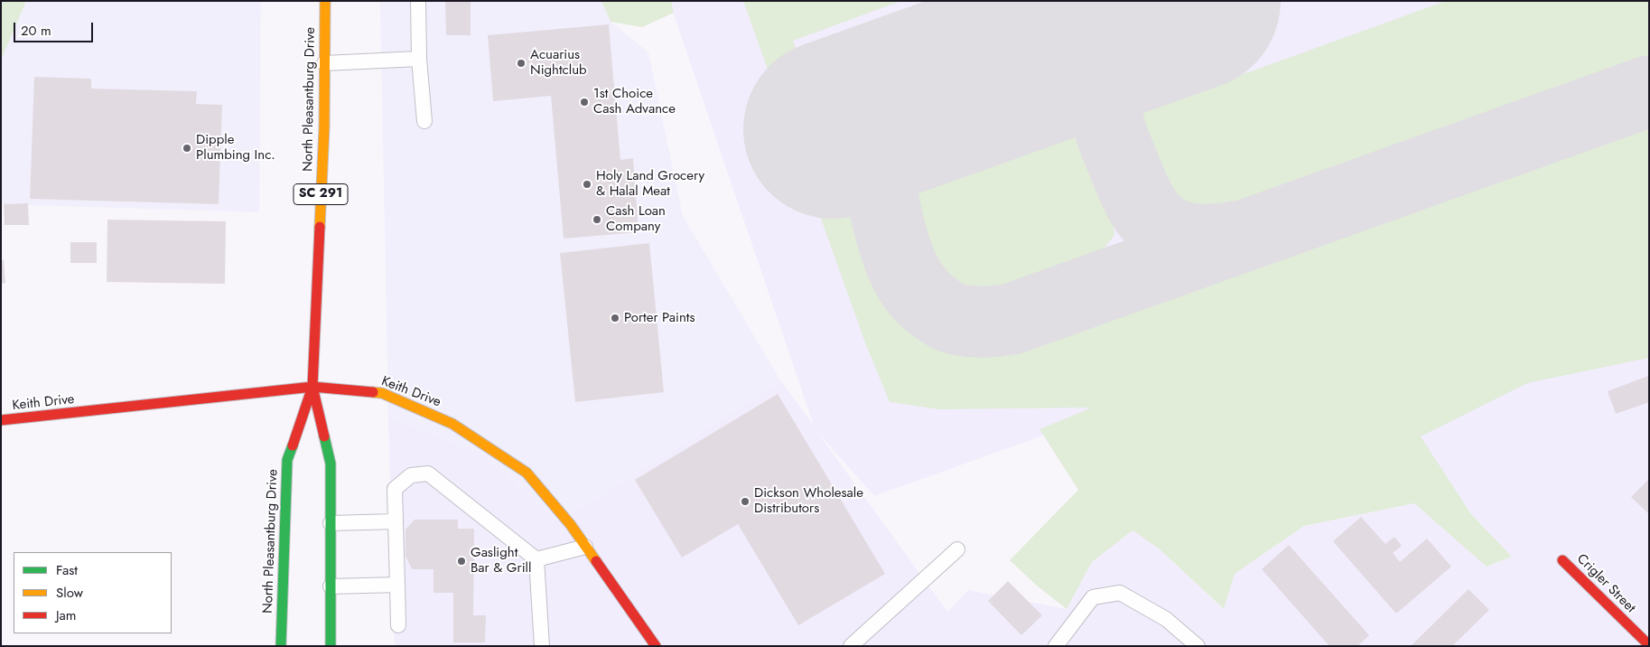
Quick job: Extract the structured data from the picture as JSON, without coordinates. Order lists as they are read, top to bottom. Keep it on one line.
{"streets":{"main road":["North Pleasantburg Drive","SC 291","Keith Drive","Crigler Street"]},"crossings":[["North Pleasantburg Drive","Keith Drive"]],"places":["Acuarius Nightclub","1st Choice Cash Advance","Dipple Plumbing Inc.","Holy Land Grocery & Halal Meat","Cash Loan Company","Porter Paints","Dickson Wholesale Distributors","Gaslight Bar & Grill"],"legend":["Fast","Slow","Jam"],"scale_bar":"20 m"}
